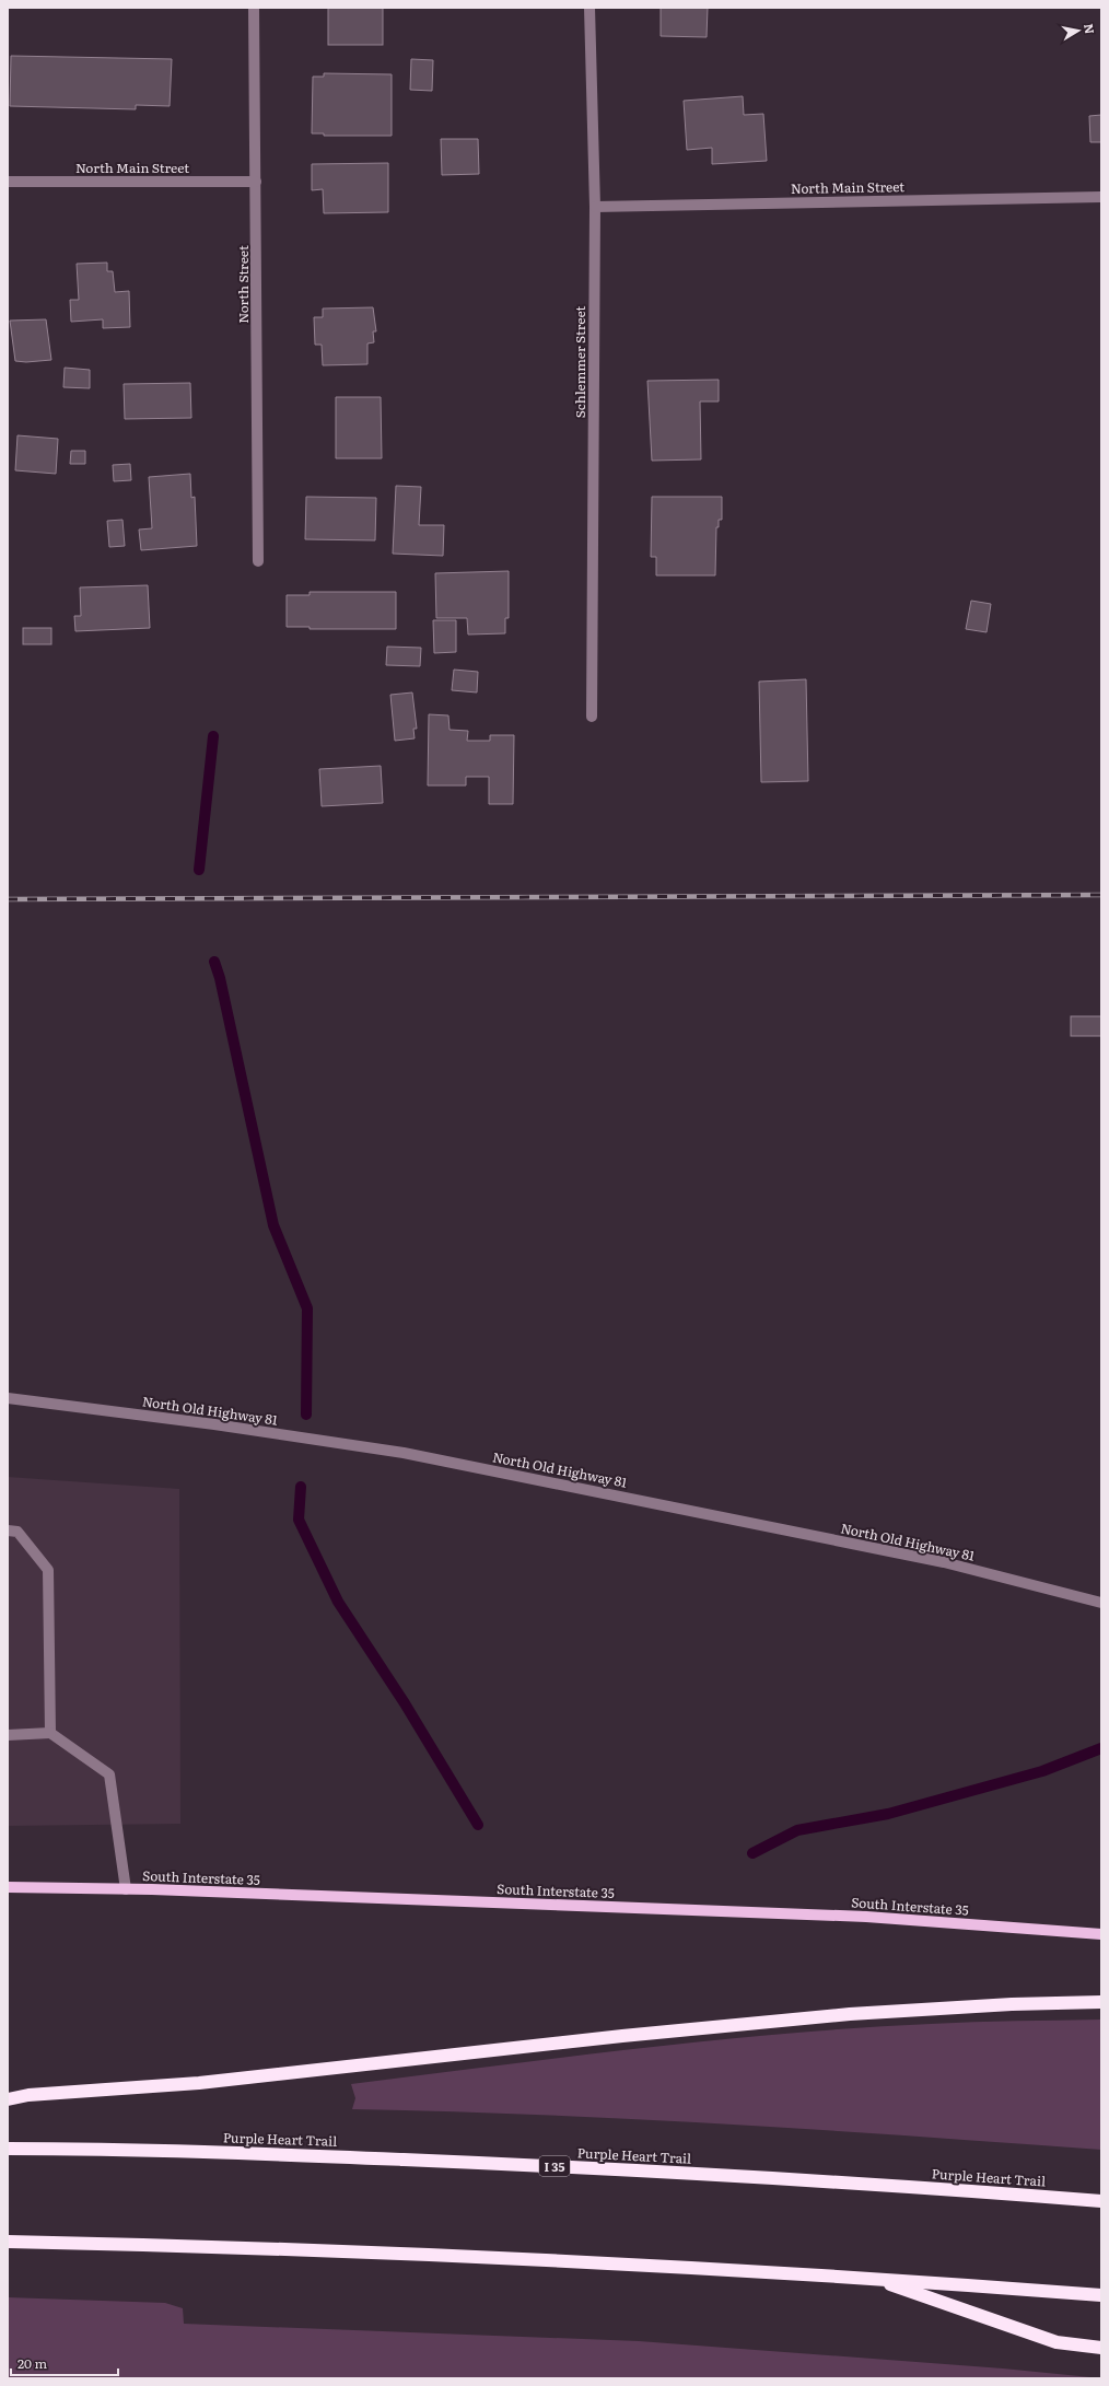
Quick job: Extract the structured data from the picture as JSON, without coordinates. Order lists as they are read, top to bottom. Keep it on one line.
{"streets":{"highway":["Purple Heart Trail","I 35"],"main road":["South Interstate 35"],"street":["North Main Street","North Street","Schlemmer Street","North Old Highway 81"]},"crossings":[["North Main Street","North Street"],["North Main Street","Schlemmer Street"]],"scale_bar":"20 m","north":"right"}
